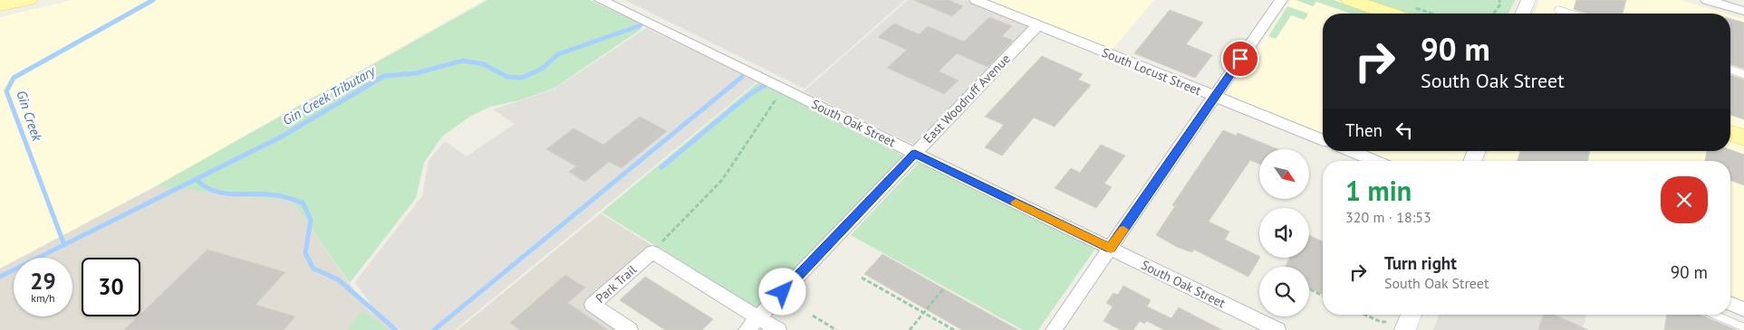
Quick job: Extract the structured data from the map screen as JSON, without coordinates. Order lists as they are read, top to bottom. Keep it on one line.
{"streets":{"street":["South Locust Street","East Woodruff Avenue","South Oak Street","Park Trail"]},"crossings":[["South Locust Street","East Woodruff Avenue"],["East Woodruff Avenue","South Oak Street"]],"water":["Gin Creek Tributary","Gin Creek"],"north":"bottom right","page":{"turn":["90 m","South Oak Street"],"then":"Then","heading":["1 min","320 m · 18:53"],"list":[{"name":"Turn right","note":"South Oak Street","value":"90 m"}],"speed":"29 km/h","limit":"30"}}
